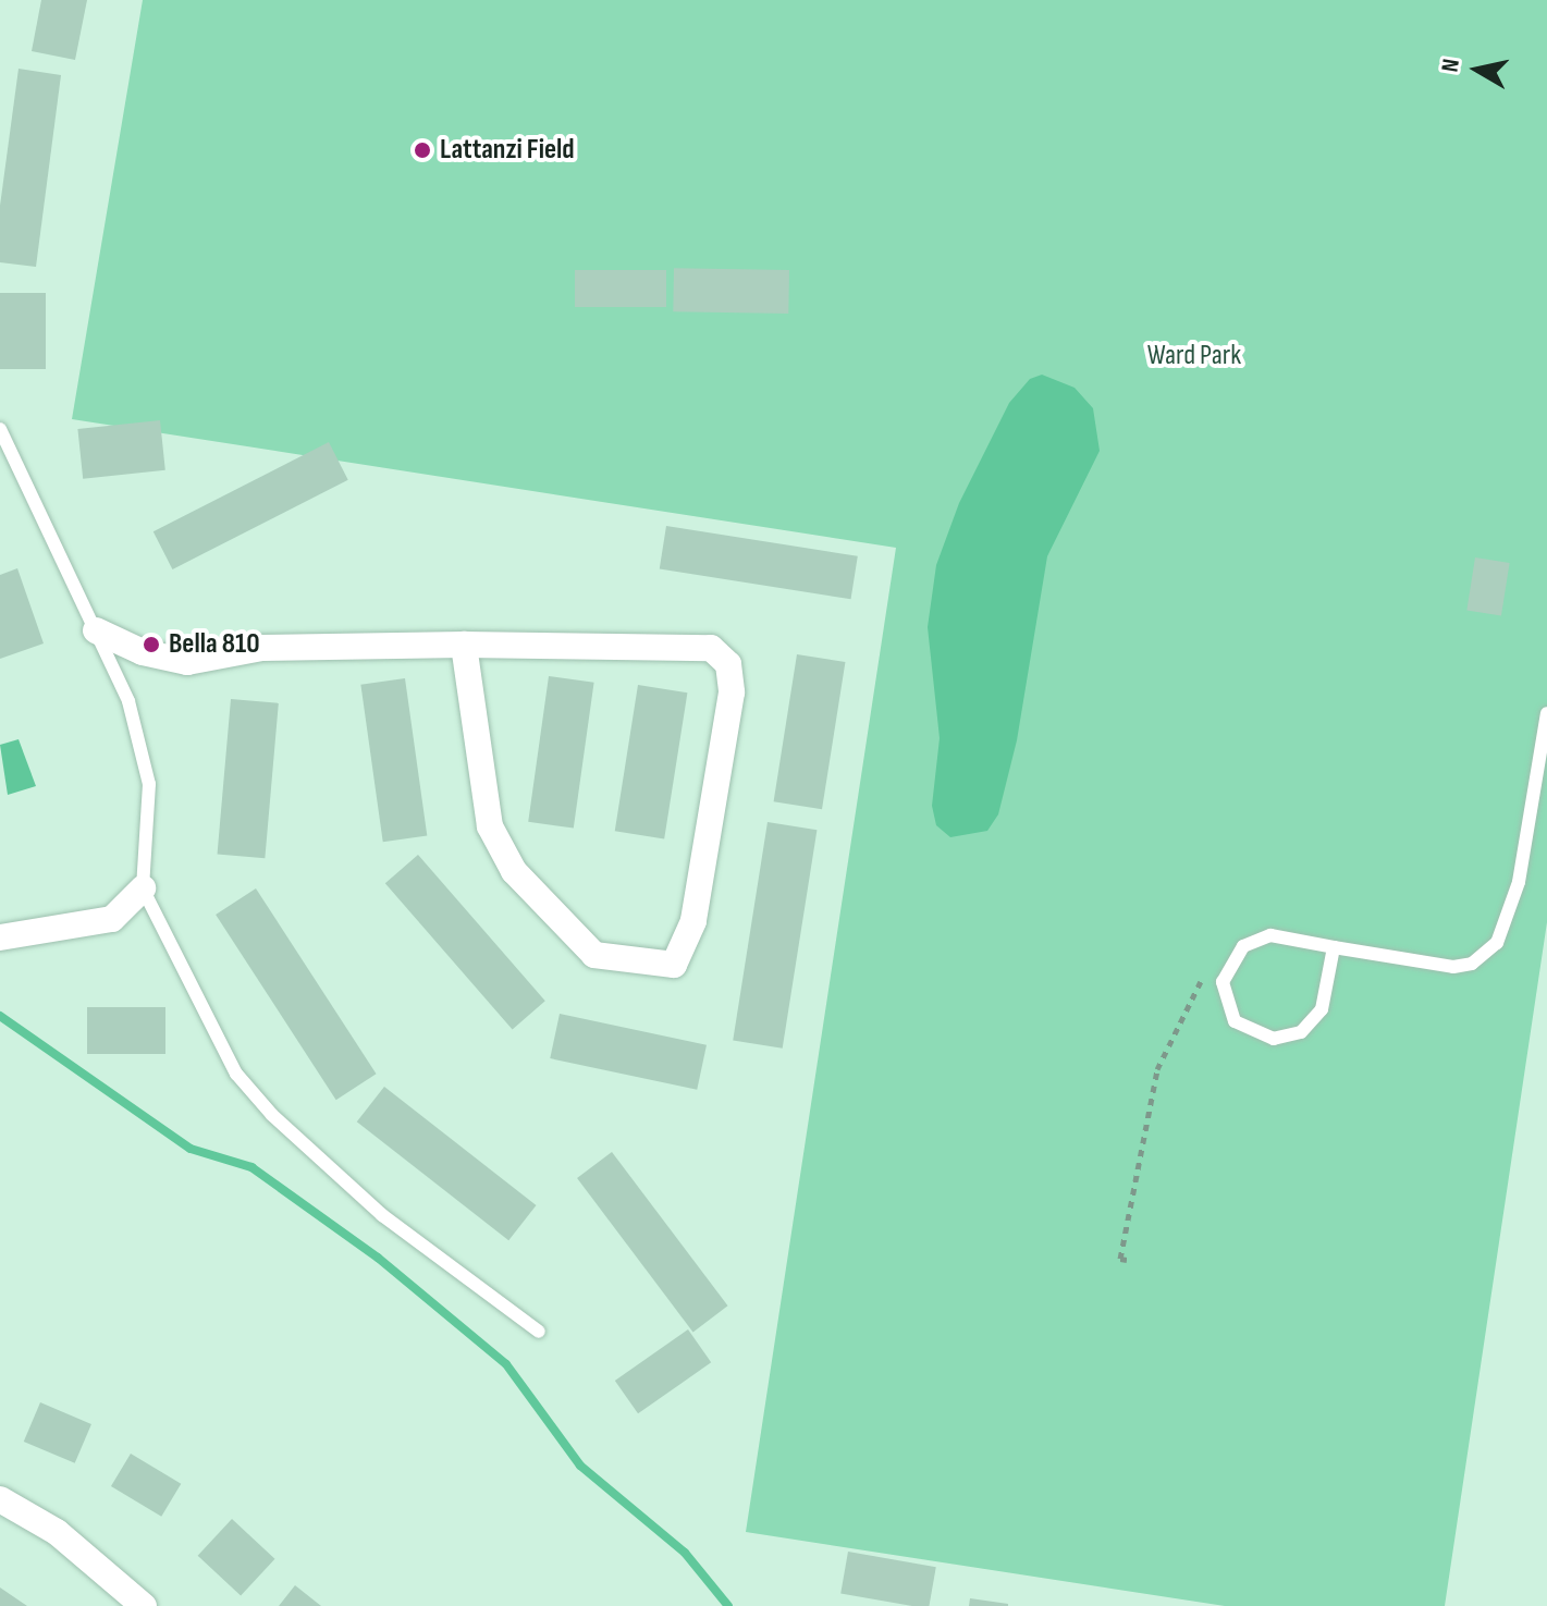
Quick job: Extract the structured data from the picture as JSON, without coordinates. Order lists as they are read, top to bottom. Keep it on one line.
{"parks":["Ward Park"],"places":["Lattanzi Field","Bella 810"],"north":"left"}
